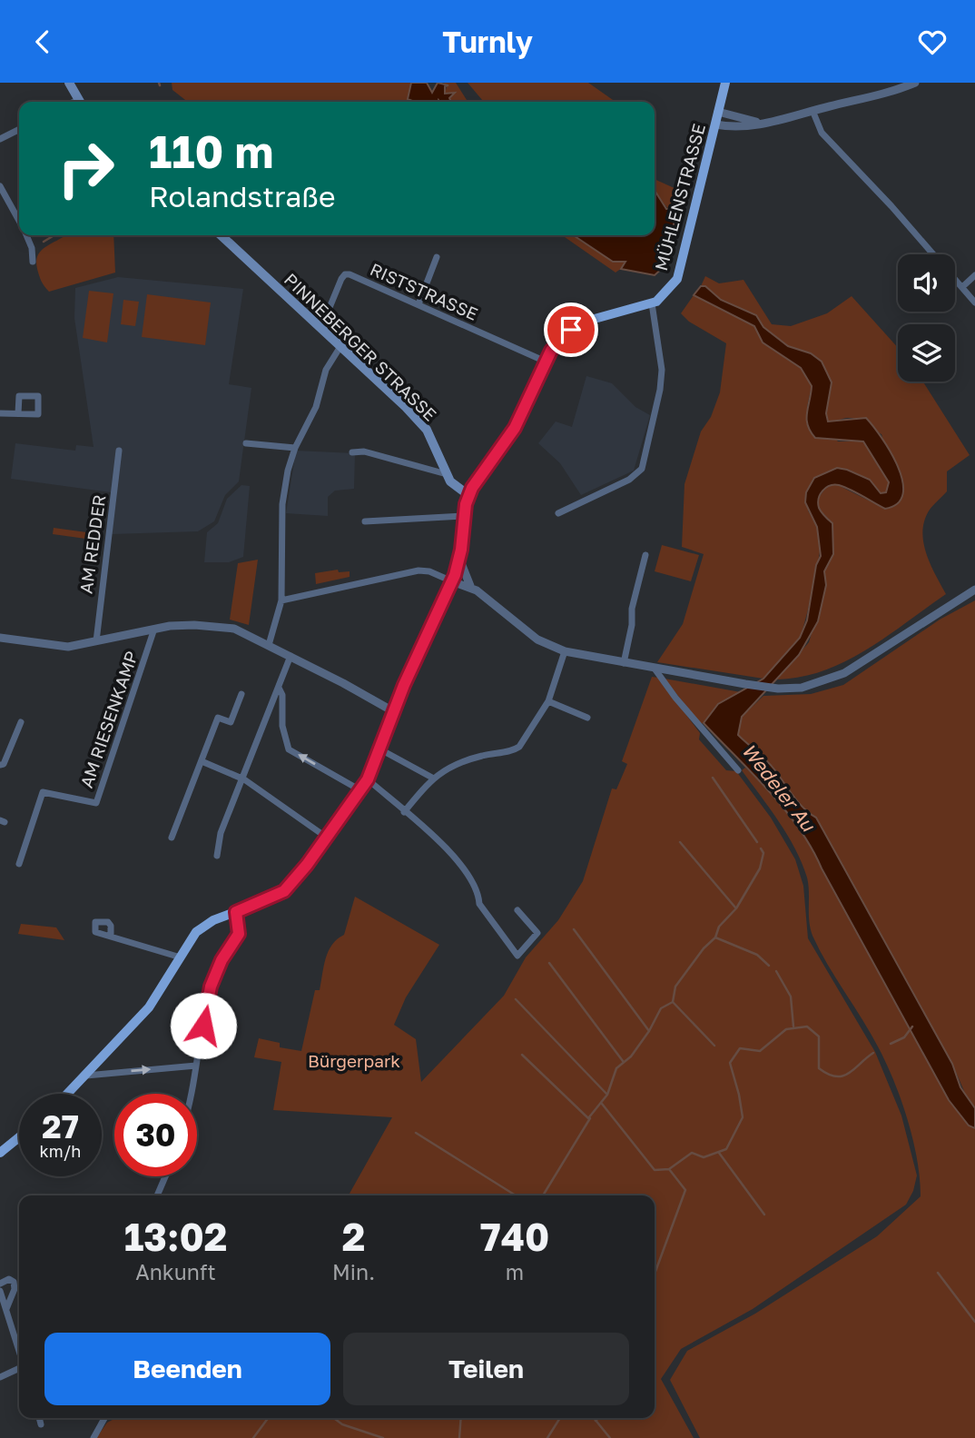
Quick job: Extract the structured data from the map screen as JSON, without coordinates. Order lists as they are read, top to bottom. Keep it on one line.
{"streets":{"main road":["MÜHLENSTRASSE","PINNEBERGER STRASSE"],"street":["RISTSTRASSE","AM REDDER","AM RIESENKAMP"]},"crossings":[["MÜHLENSTRASSE","RISTSTRASSE"],["MÜHLENSTRASSE","PINNEBERGER STRASSE"],["RISTSTRASSE","PINNEBERGER STRASSE"]],"water":["Wedeler Au"],"parks":["Bürgerpark"],"page":{"header":"Turnly","turn":["110 m","Rolandstraße"],"speed":"27 km/h","limit":"30","eta":["13:02","Ankunft","2","Min.","740","m"],"buttons":["Beenden","Teilen"]}}
